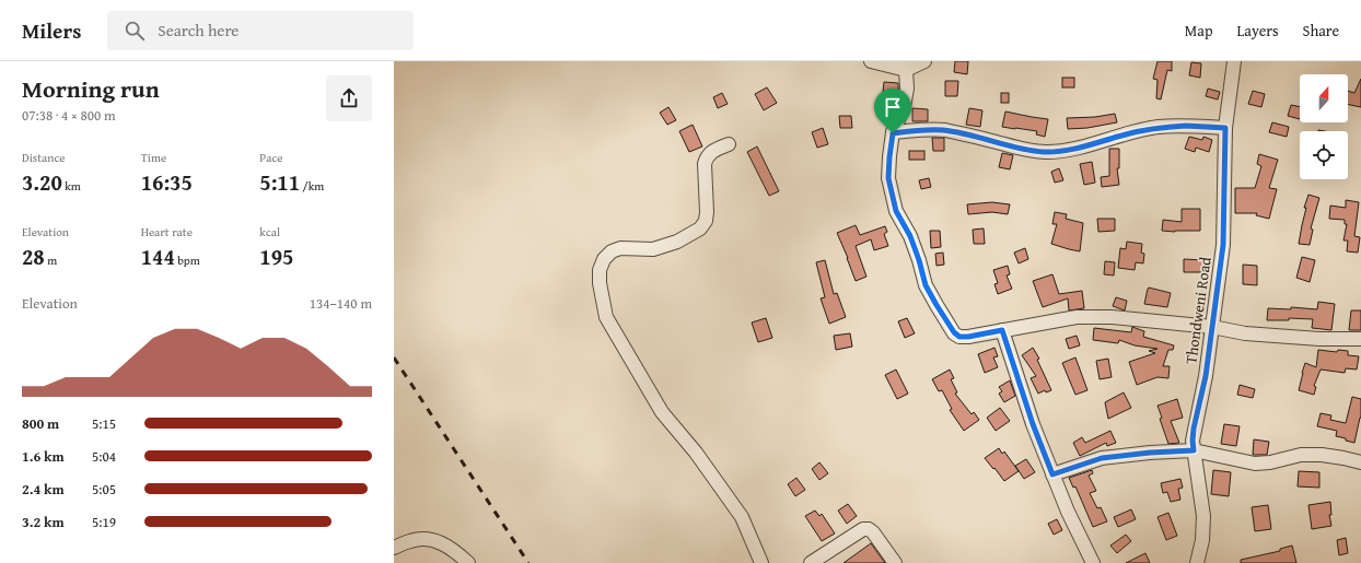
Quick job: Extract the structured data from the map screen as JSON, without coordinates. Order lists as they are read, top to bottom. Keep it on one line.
{"streets":{"street":["Thondweni Road"]},"north":"top","page":{"header":"Milers","search":"Search here","nav":["Map","Layers","Share"],"heading":["Morning run","07:38 · 4 × 800 m"],"stats":[["Distance","3.20 km"],["Time","16:35"],["Pace","5:11 /km"],["Elevation","28 m"],["Heart rate","144 bpm"],["kcal","195"]],"chart":["Elevation","134–140 m"],"list":[{"name":"800 m","note":"5:15"},{"name":"1.6 km","note":"5:04"},{"name":"2.4 km","note":"5:05"},{"name":"3.2 km","note":"5:19"}]}}
